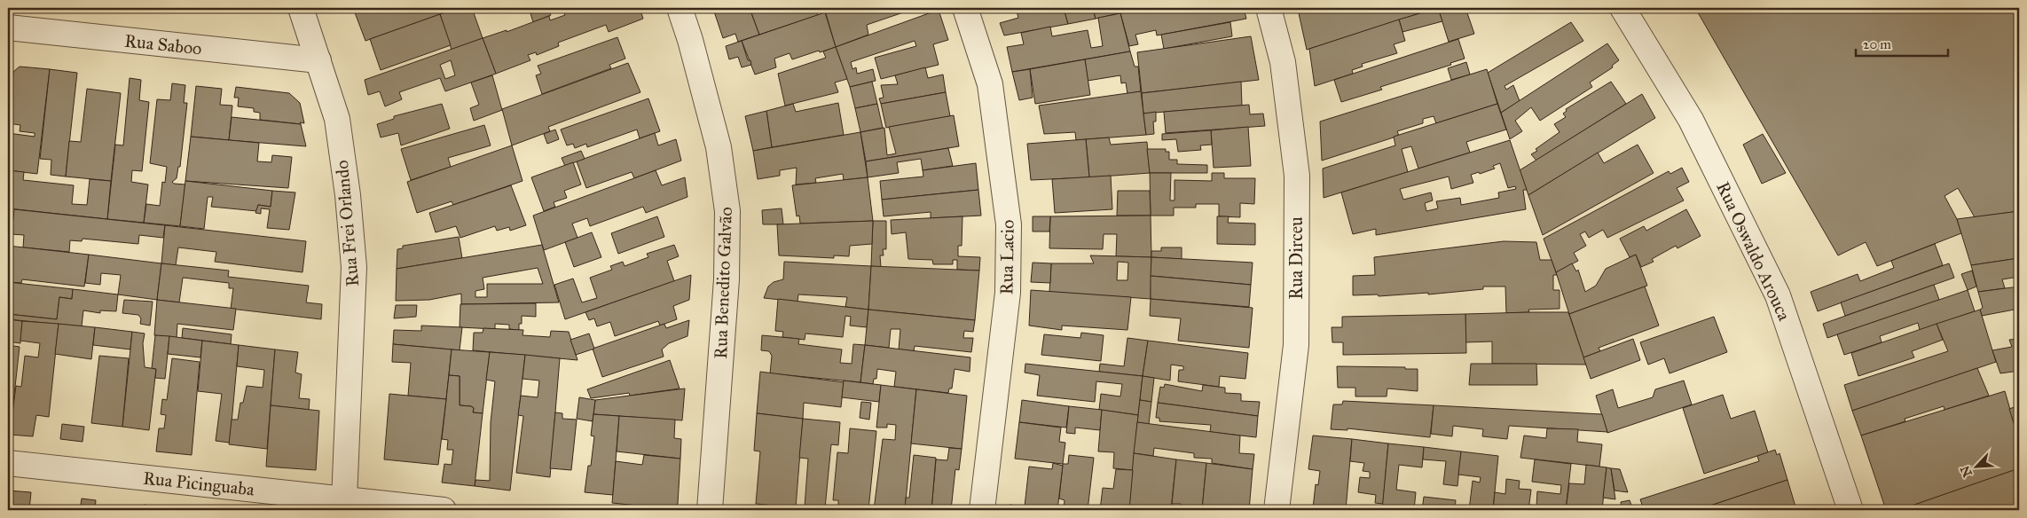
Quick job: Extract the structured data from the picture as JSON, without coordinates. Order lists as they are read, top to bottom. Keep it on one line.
{"streets":{"street":["Rua Saboo","Rua Frei Orlando","Rua Oswaldo Arouca","Rua Lacio","Rua Dirceu","Rua Benedito Galvão","Rua Picinguaba"]},"crossings":[["Rua Saboo","Rua Frei Orlando"],["Rua Frei Orlando","Rua Picinguaba"]],"scale_bar":"20 m","north":"bottom left"}
